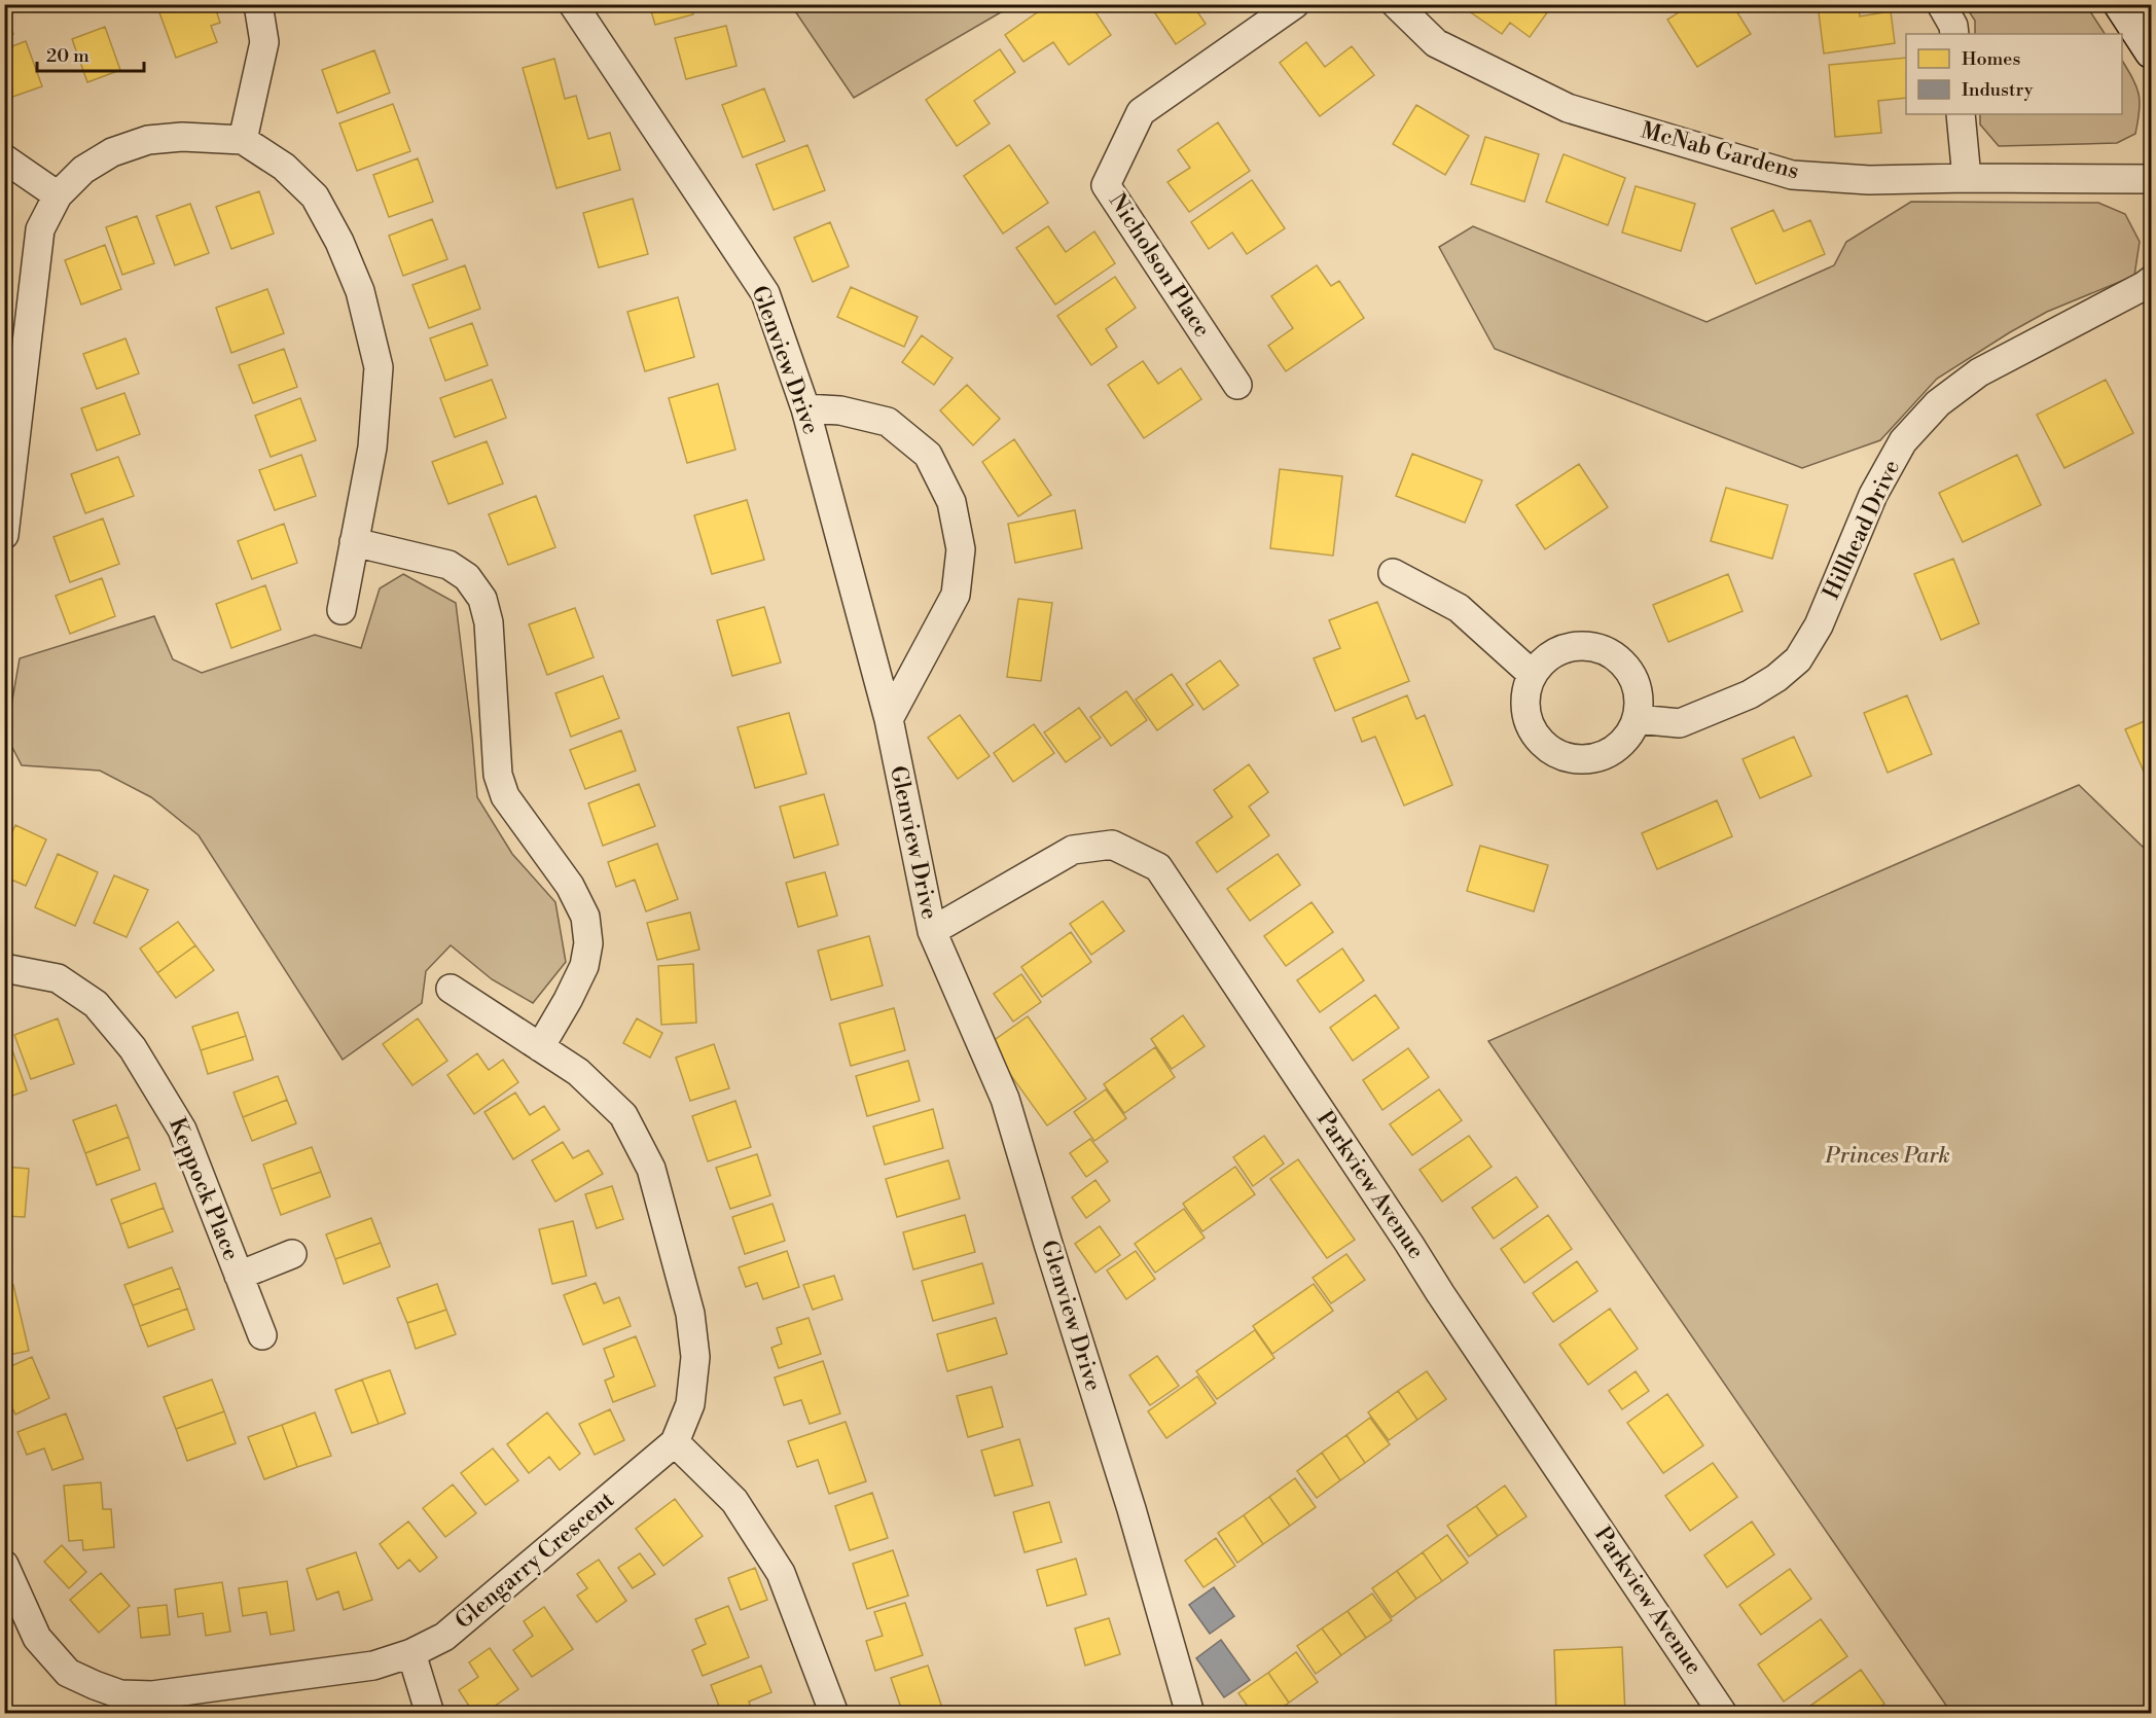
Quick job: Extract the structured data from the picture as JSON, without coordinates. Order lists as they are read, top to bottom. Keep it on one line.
{"streets":{"street":["McNab Gardens","Nicholson Place","Glenview Drive","Hillhead Drive","Parkview Avenue","Keppock Place","Glengarry Crescent"]},"crossings":[["Glenview Drive","Parkview Avenue"]],"parks":["Princes Park"],"legend":["Homes","Industry"],"scale_bar":"20 m"}
